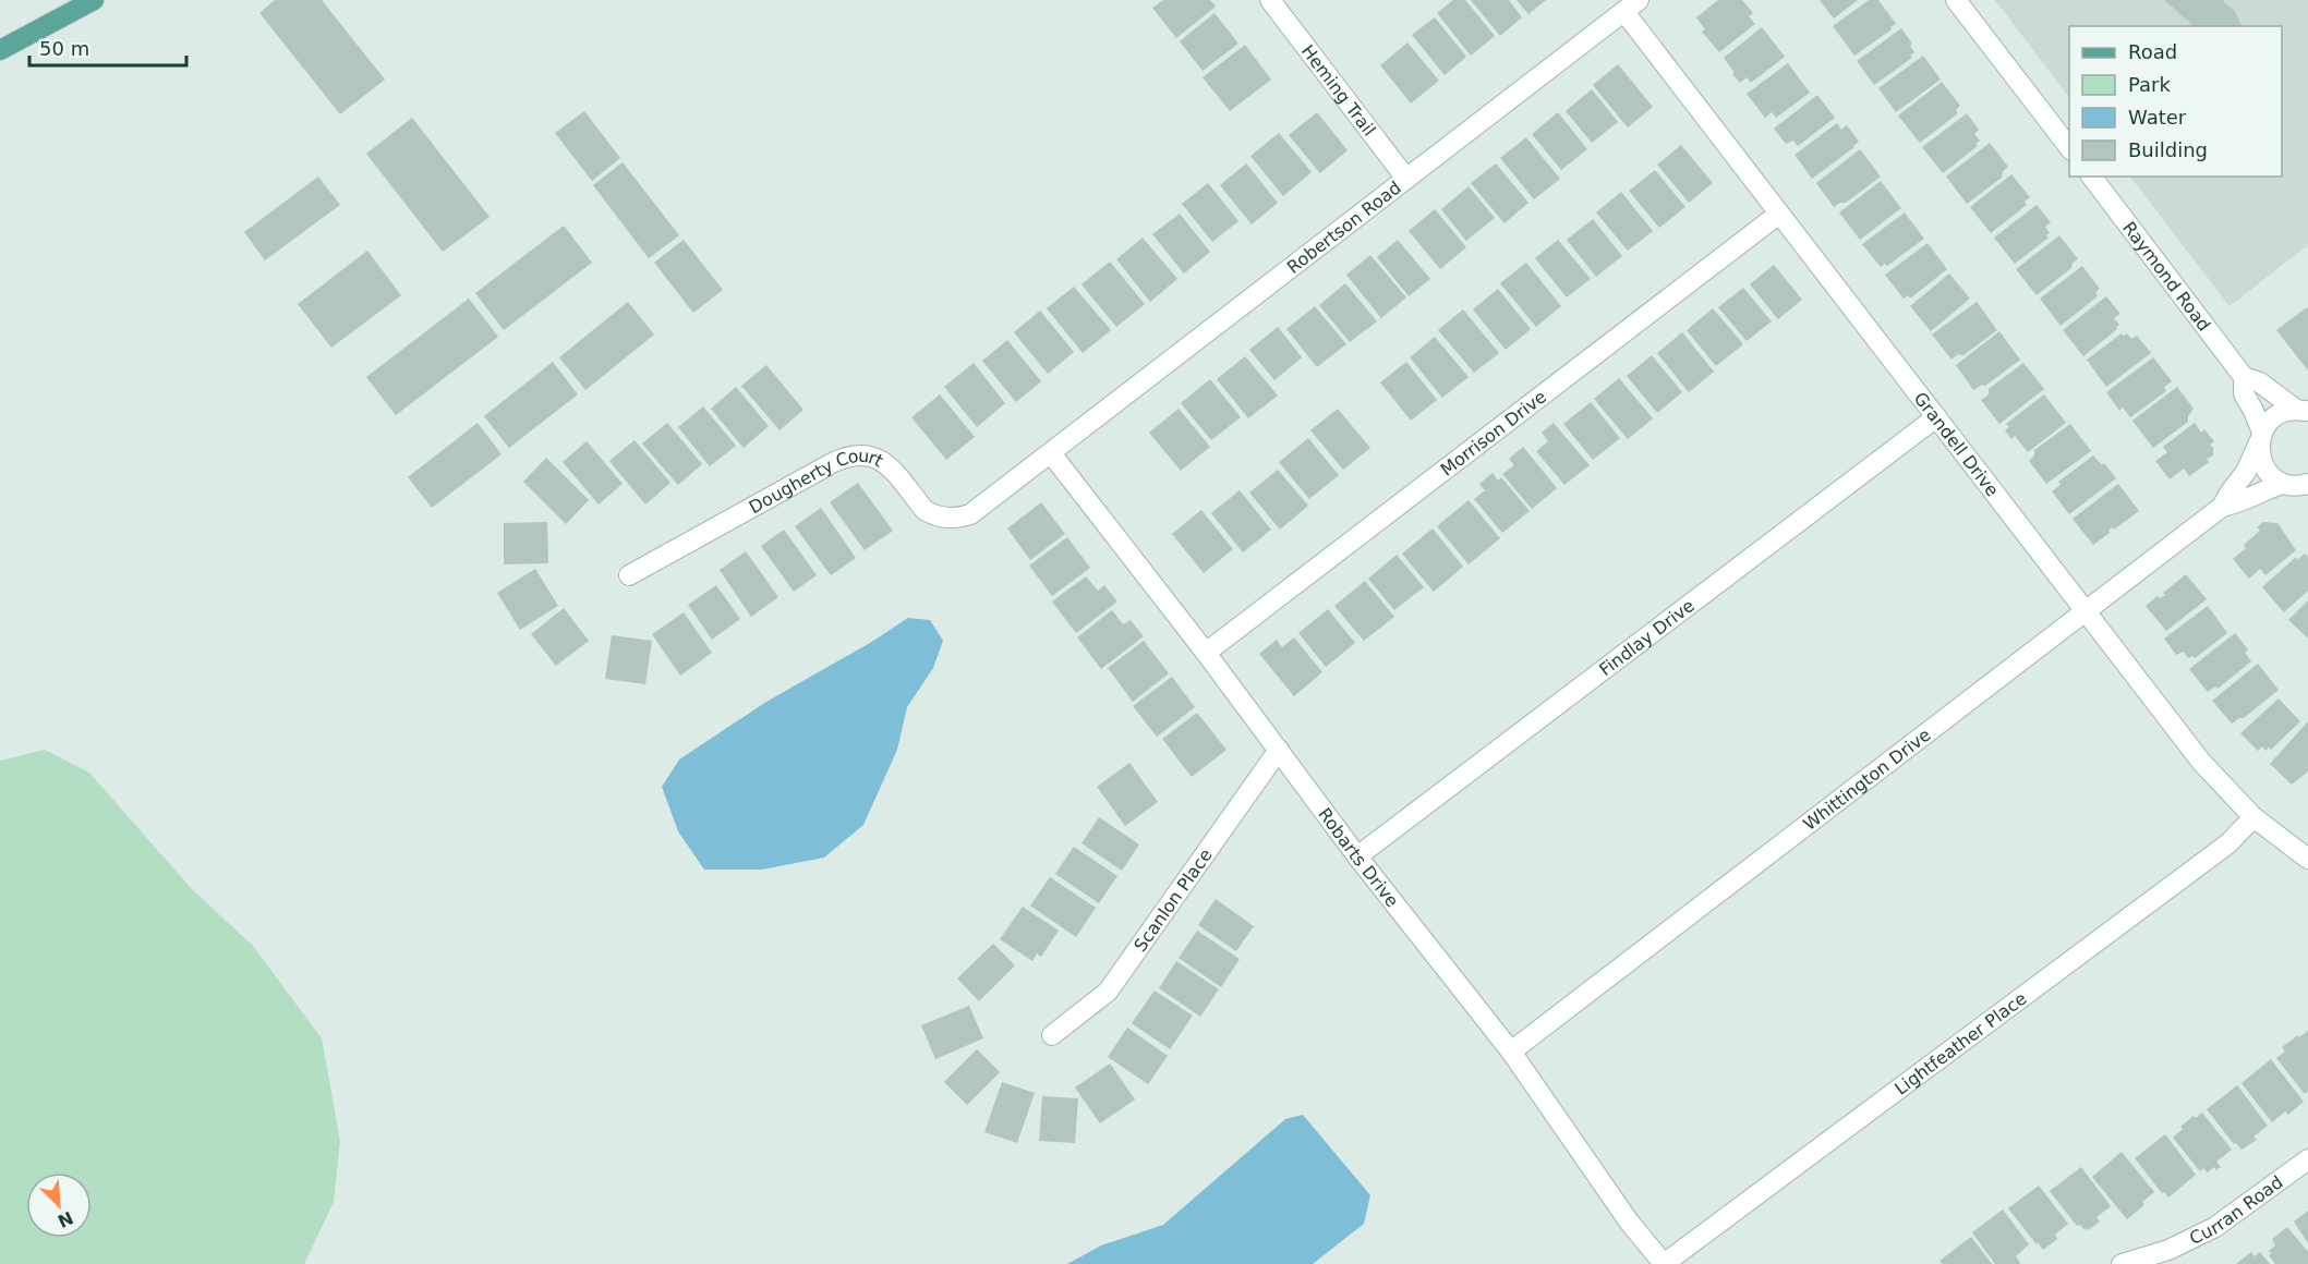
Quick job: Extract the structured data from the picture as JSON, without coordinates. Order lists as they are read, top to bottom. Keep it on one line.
{"streets":{"street":["Heming Trail","Robertson Road","Raymond Road","Morrison Drive","Grandell Drive","Dougherty Court","Findlay Drive","Whittington Drive","Robarts Drive","Scanlon Place","Lightfeather Place","Curran Road"]},"crossings":[["Heming Trail","Robertson Road"],["Robertson Road","Grandell Drive"],["Robertson Road","Dougherty Court"],["Robertson Road","Robarts Drive"],["Raymond Road","Whittington Drive"],["Morrison Drive","Grandell Drive"],["Morrison Drive","Robarts Drive"],["Grandell Drive","Findlay Drive"],["Grandell Drive","Whittington Drive"],["Grandell Drive","Lightfeather Place"],["Dougherty Court","Robarts Drive"],["Findlay Drive","Robarts Drive"],["Whittington Drive","Robarts Drive"],["Robarts Drive","Scanlon Place"],["Robarts Drive","Lightfeather Place"]],"legend":["Road","Park","Water","Building"],"scale_bar":"50 m","north":"bottom right"}
